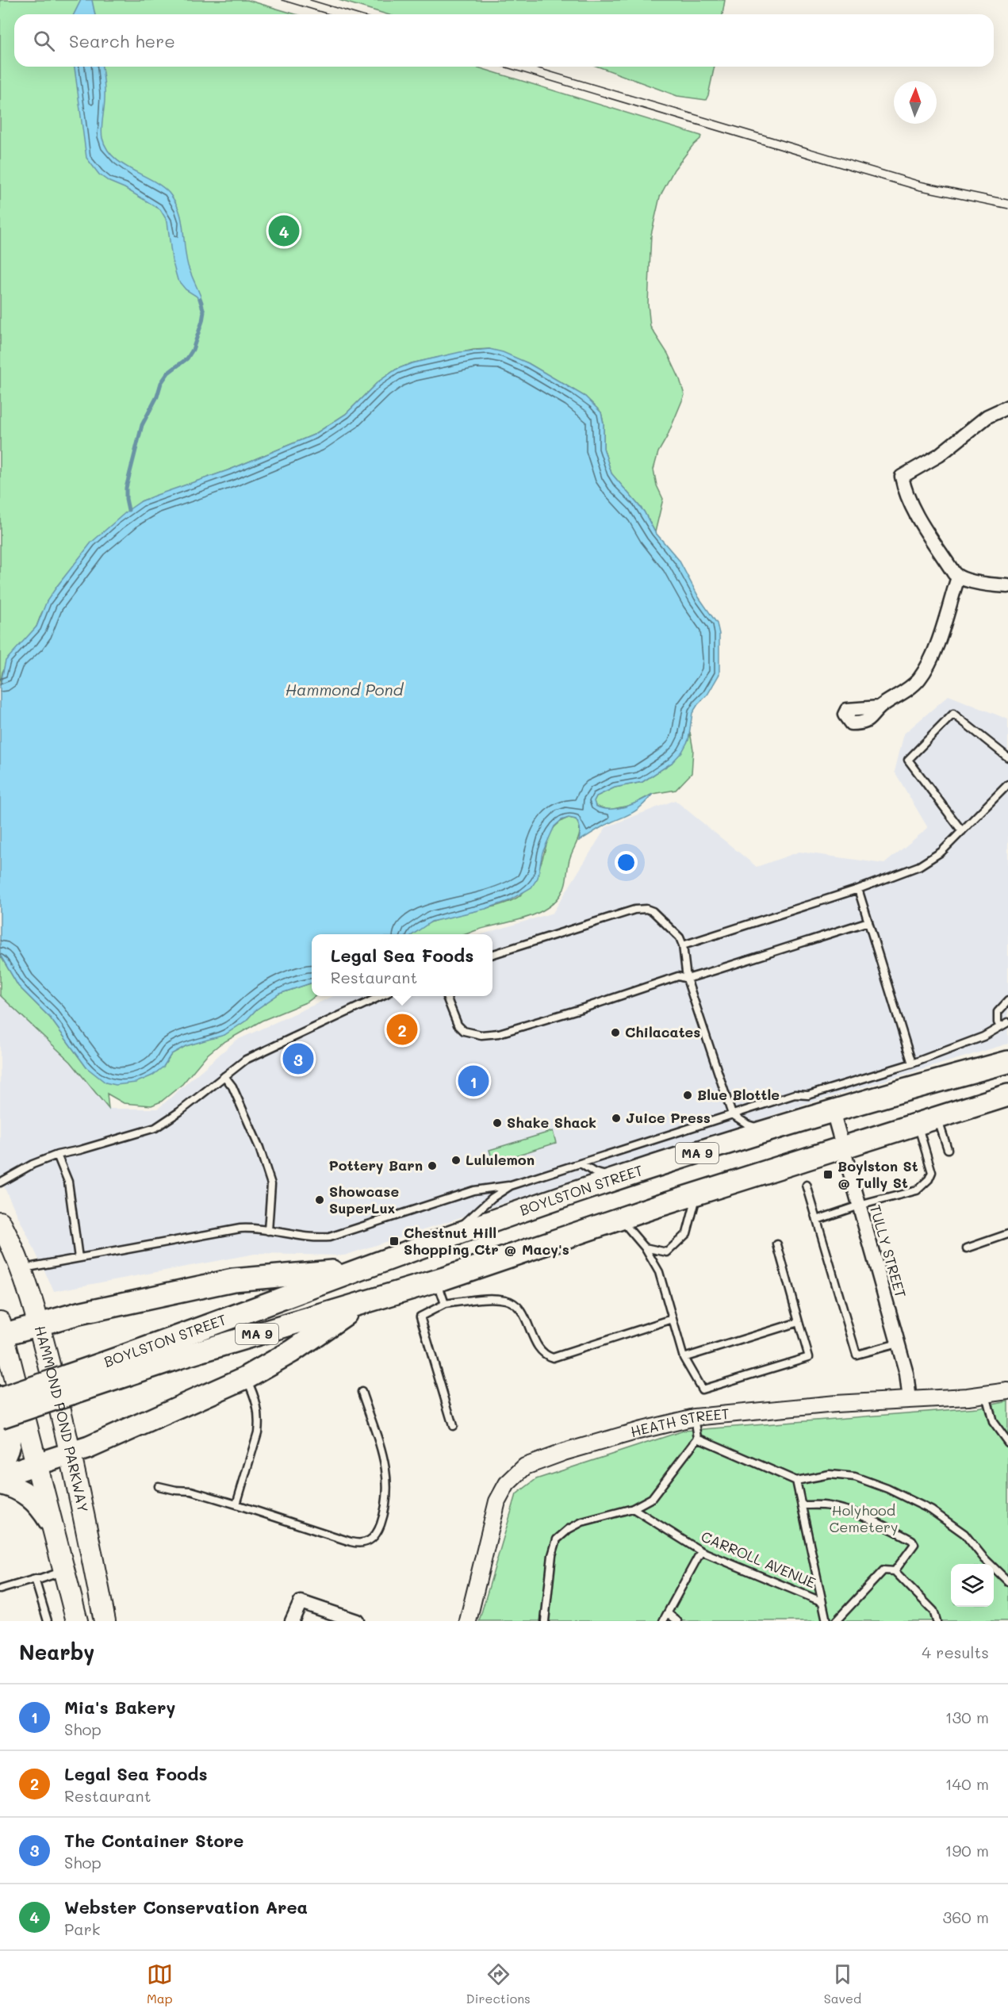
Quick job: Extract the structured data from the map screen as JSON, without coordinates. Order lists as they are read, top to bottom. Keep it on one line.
{"streets":{"highway":["MA 9","BOYLSTON STREET"],"main road":["HAMMOND POND PARKWAY"],"street":["TULLY STREET","HEATH STREET"],"lane":["CARROLL AVENUE"]},"crossings":[["BOYLSTON STREET","TULLY STREET"],["TULLY STREET","HEATH STREET"]],"water":["Hammond Pond"],"parks":["Holyhood Cemetery"],"places":{"other":["Chilacates","Blue Blottle","Juice Press","Shake Shack","Lululemon","Pottery Barn","Showcase SuperLux"],"transit":["Boylston St @ Tully St","Chestnut Hill Shopping Ctr @ Macy's"]},"north":"top","page":{"search":"Search here","pins":["4","2","3","1"],"popup":["Legal Sea Foods","Restaurant"],"heading":["Nearby","4 results"],"list":[{"mark":"1","name":"Mia's Bakery","note":"Shop","value":"130 m"},{"mark":"2","name":"Legal Sea Foods","note":"Restaurant","value":"140 m"},{"mark":"3","name":"The Container Store","note":"Shop","value":"190 m"},{"mark":"4","name":"Webster Conservation Area","note":"Park","value":"360 m"}],"nav":["Map","Directions","Saved"]}}
